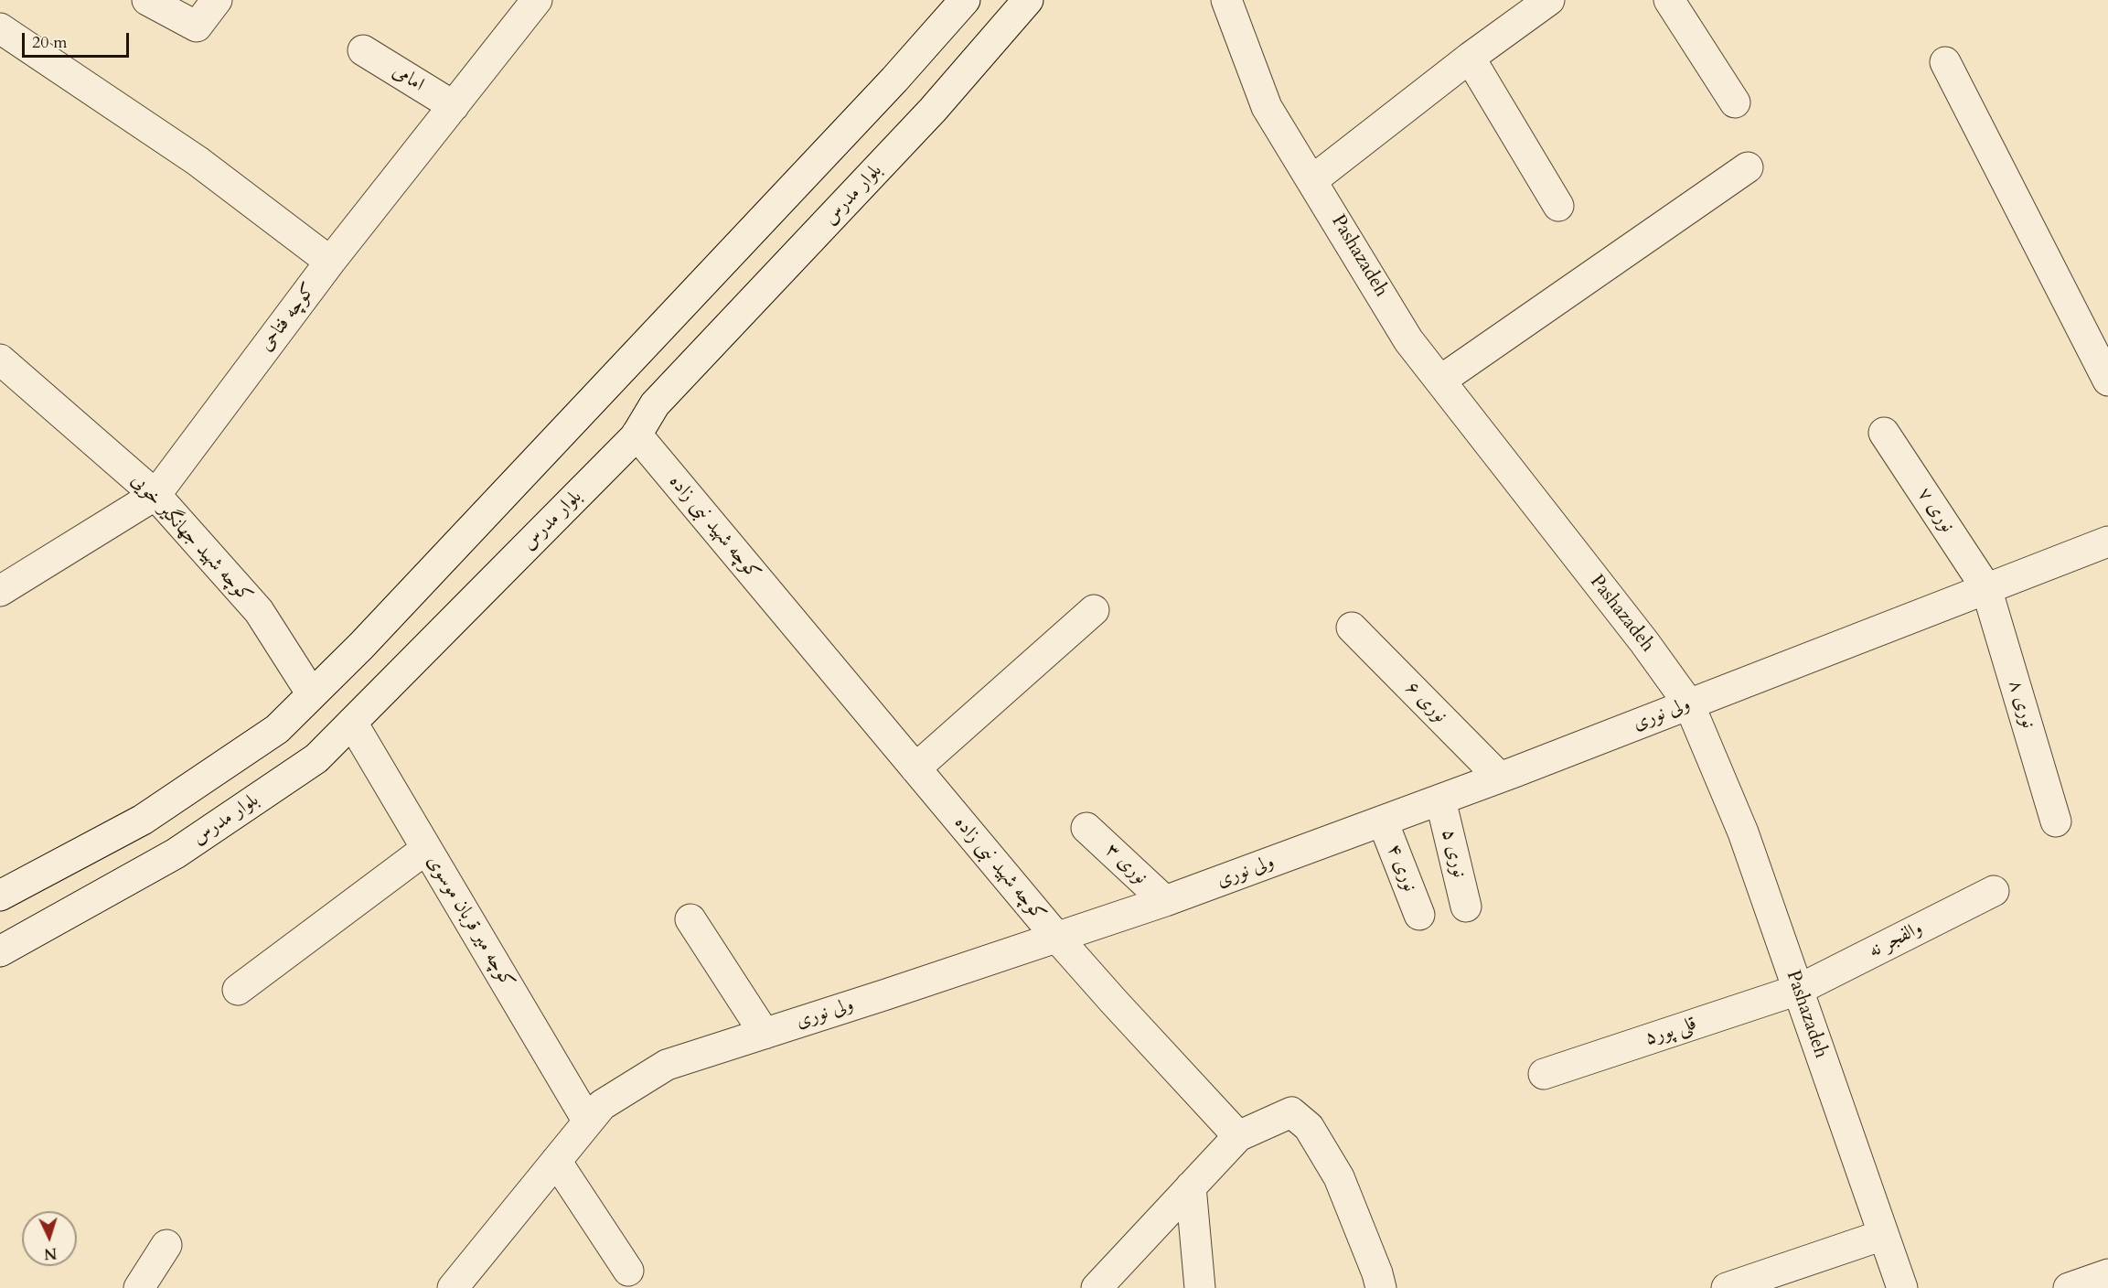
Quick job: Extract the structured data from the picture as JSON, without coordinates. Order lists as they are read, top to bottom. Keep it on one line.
{"streets":{"street":["امامی","بلوار مدرس","Pashazadeh","کوچه فتاحی","نوری ۷","کوچه شهید نبی زاده","کوچه شهید جهانگیر خویی","نوری ۶","نوری ۸","ولی نوری","نوری ۵","نوری ۳","نوری ۴","کوچه میر قربان موسوی","والفجر نه","قلی پور۵"]},"crossings":[["امامی","کوچه فتاحی"],["بلوار مدرس","کوچه شهید نبی زاده"],["بلوار مدرس","کوچه میر قربان موسوی"],["Pashazadeh","ولی نوری"],["Pashazadeh","والفجر نه"],["Pashazadeh","قلی پور۵"],["کوچه فتاحی","کوچه شهید جهانگیر خویی"],["نوری ۷","نوری ۸"],["نوری ۷","ولی نوری"],["کوچه شهید نبی زاده","ولی نوری"],["نوری ۶","ولی نوری"],["نوری ۸","ولی نوری"],["ولی نوری","نوری ۵"],["ولی نوری","نوری ۳"],["ولی نوری","نوری ۴"],["ولی نوری","کوچه میر قربان موسوی"],["والفجر نه","قلی پور۵"]],"scale_bar":"20 m","north":"bottom"}
